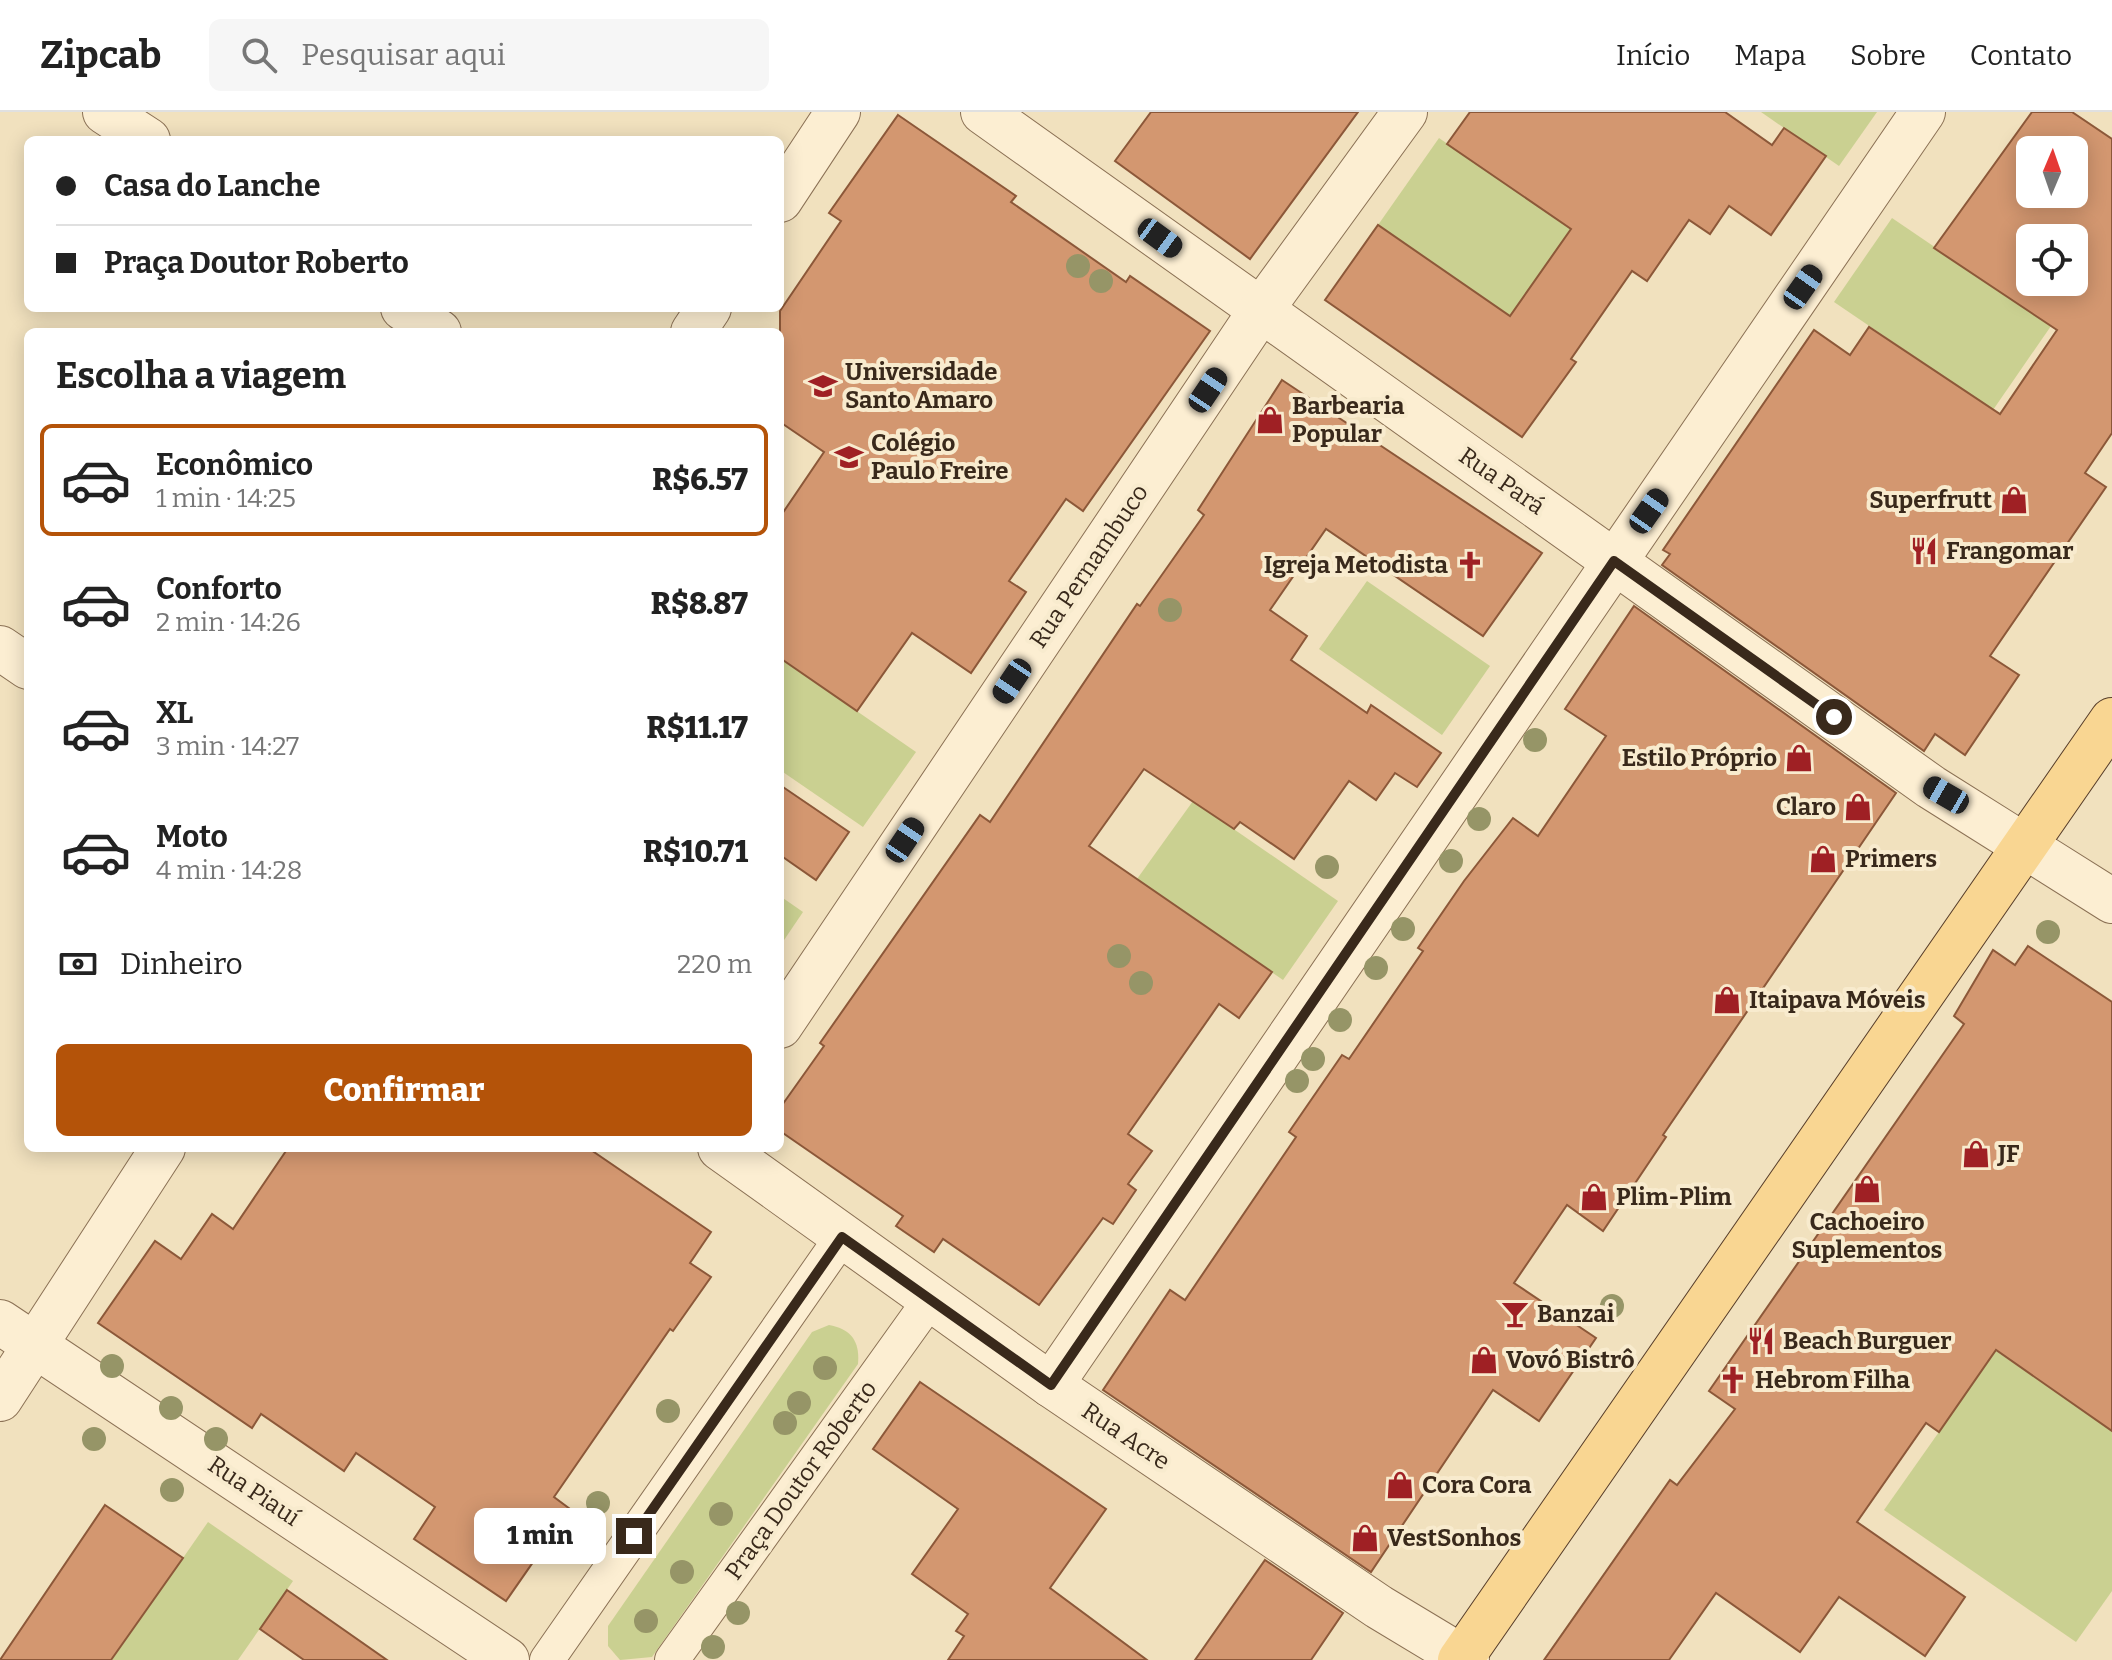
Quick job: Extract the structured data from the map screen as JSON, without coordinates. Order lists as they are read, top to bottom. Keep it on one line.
{"streets":{"street":["Rua Pará","Rua Pernambuco","Rua Acre","Rua Piauí"],"lane":["Praça Doutor Roberto"]},"crossings":[["Rua Pará","Rua Pernambuco"],["Rua Acre","Praça Doutor Roberto"]],"places":{"school or university":["Universidade Santo Amaro","Colégio Paulo Freire"],"shop":["Barbearia Popular","Superfrutt","Estilo Próprio","Claro","Primers","Itaipava Móveis","JF","Cachoeiro Suplementos","Plim-Plim","Vovó Bistrô","Cora Cora","VestSonhos"],"restaurant":["Frangomar","Beach Burguer"],"church":["Igreja Metodista","Hebrom Filha"],"bar":["Banzai"]},"north":"top","page":{"header":"Zipcab","search":"Pesquisar aqui","nav":["Início","Mapa","Sobre","Contato"],"banner":["Casa do Lanche","Praça Doutor Roberto"],"heading":"Escolha a viagem","list":[{"name":"Econômico","note":"1 min · 14:25","value":"R$6.57"},{"name":"Conforto","note":"2 min · 14:26","value":"R$8.87"},{"name":"XL","note":"3 min · 14:27","value":"R$11.17"},{"name":"Moto","note":"4 min · 14:28","value":"R$10.71"}],"pay":["Dinheiro","220 m"],"buttons":"Confirmar","bubble":"1 min"}}
